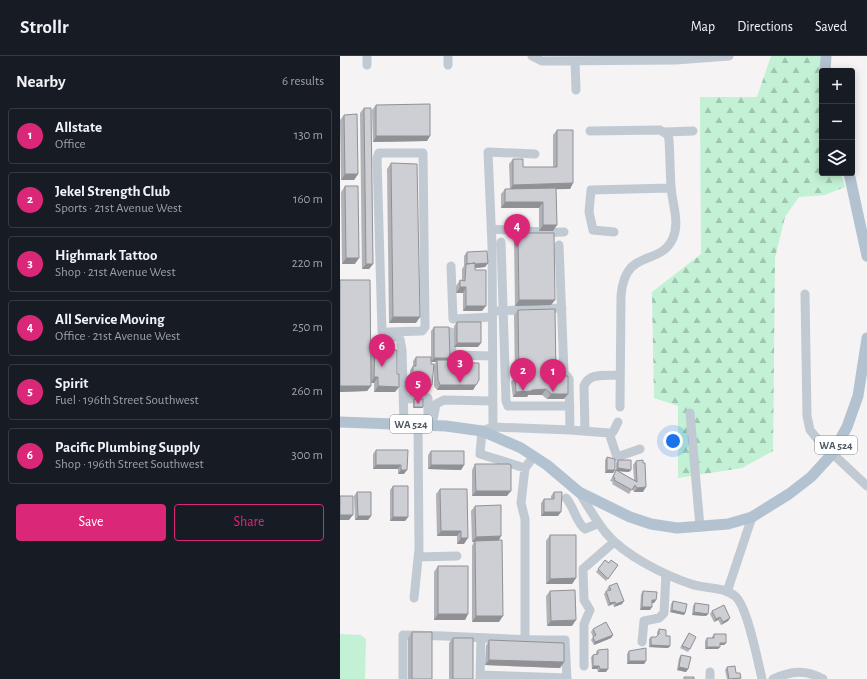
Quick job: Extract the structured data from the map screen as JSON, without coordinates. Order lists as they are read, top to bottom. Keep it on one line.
{"streets":{"main road":["WA 524"]},"page":{"header":"Strollr","nav":["Map","Directions","Saved"],"heading":["Nearby","6 results"],"map_buttons":["+","−"],"list":[{"mark":"1","name":"Allstate","note":"Office","value":"130 m"},{"mark":"2","name":"Jekel Strength Club","note":"Sports · 21st Avenue West","value":"160 m"},{"mark":"3","name":"Highmark Tattoo","note":"Shop · 21st Avenue West","value":"220 m"},{"mark":"4","name":"All Service Moving","note":"Office · 21st Avenue West","value":"250 m"},{"mark":"5","name":"Spirit","note":"Fuel · 196th Street Southwest","value":"260 m"},{"mark":"6","name":"Pacific Plumbing Supply","note":"Shop · 196th Street Southwest","value":"300 m"}],"pins":["4","6","3","2","1","5"],"buttons":["Save","Share"]}}
